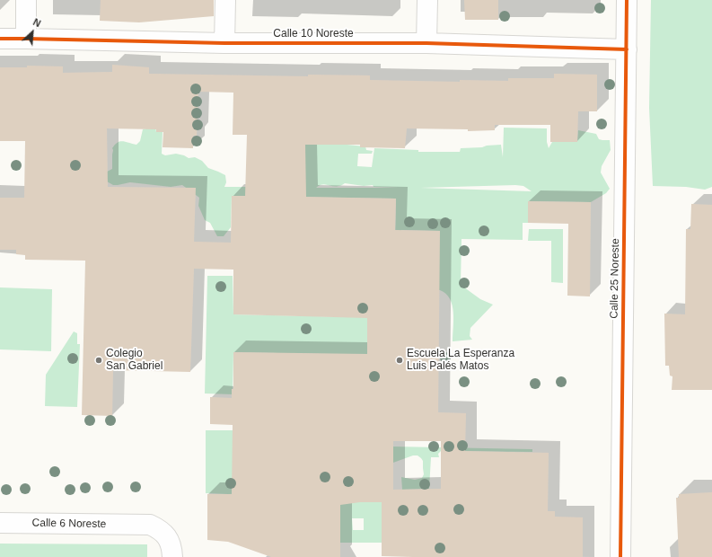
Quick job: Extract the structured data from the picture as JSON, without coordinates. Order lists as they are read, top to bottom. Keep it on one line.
{"streets":{"street":["Calle 10 Noreste","Calle 25 Noreste","Calle 6 Noreste"]},"crossings":[["Calle 10 Noreste","Calle 25 Noreste"]],"places":["Colegio San Gabriel","Escuela La Esperanza Luis Palés Matos"],"north":"top right"}
